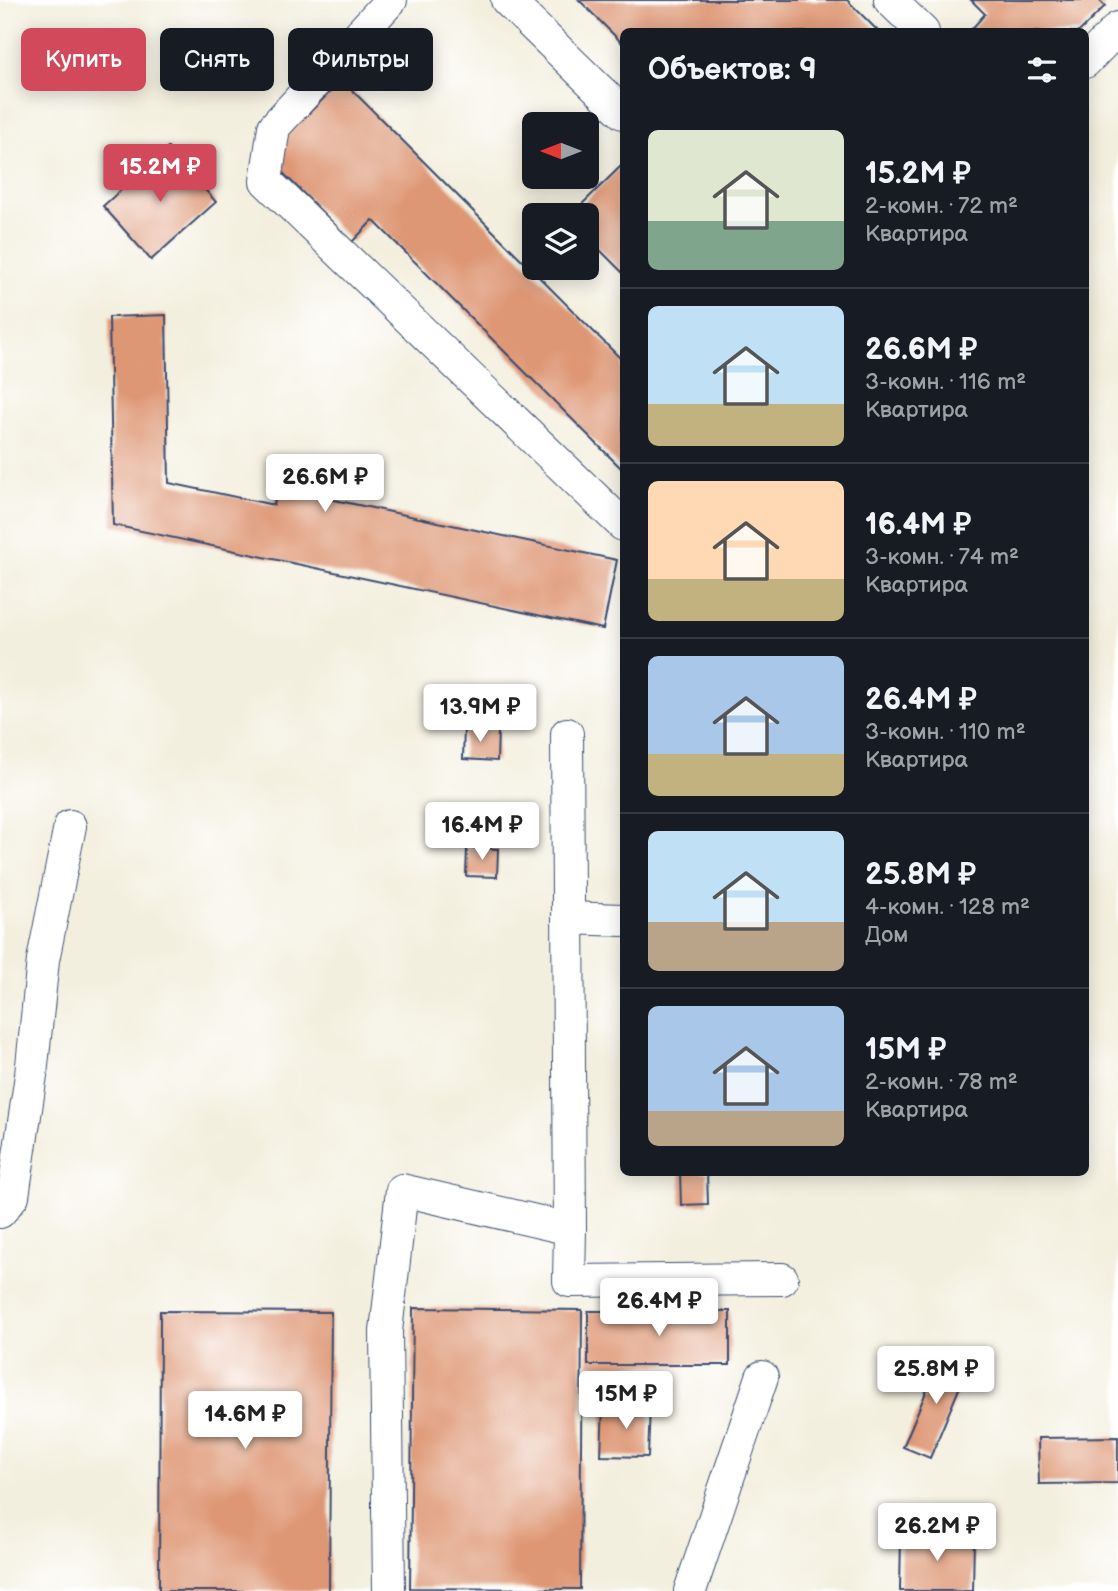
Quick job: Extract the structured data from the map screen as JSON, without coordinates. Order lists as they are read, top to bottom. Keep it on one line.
{"north":"left","page":{"chip":["Купить","Снять","Фильтры"],"heading":"Объектов: 9","list":[{"name":"15.2M ₽","note":"2-комн. · 72 m² · Квартира"},{"name":"26.6M ₽","note":"3-комн. · 116 m² · Квартира"},{"name":"16.4M ₽","note":"3-комн. · 74 m² · Квартира"},{"name":"26.4M ₽","note":"3-комн. · 110 m² · Квартира"},{"name":"25.8M ₽","note":"4-комн. · 128 m² · Дом"},{"name":"15M ₽","note":"2-комн. · 78 m² · Квартира"}],"price":["15.2M ₽","26.6M ₽","13.9M ₽","16.4M ₽","26.4M ₽","25.8M ₽","15M ₽","14.6M ₽","26.2M ₽"]}}
